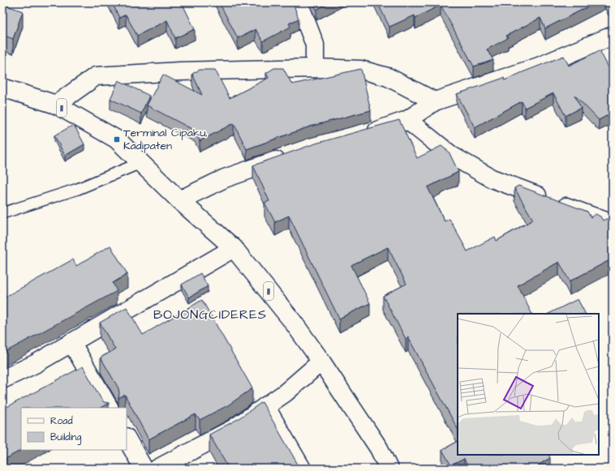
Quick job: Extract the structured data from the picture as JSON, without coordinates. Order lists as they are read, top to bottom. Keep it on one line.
{"streets":{"main road":["11"]},"districts":["BOJONGCIDERES"],"places":{"transit":["Terminal Cipaku, Kadipaten"]},"legend":["Road","Building"]}
